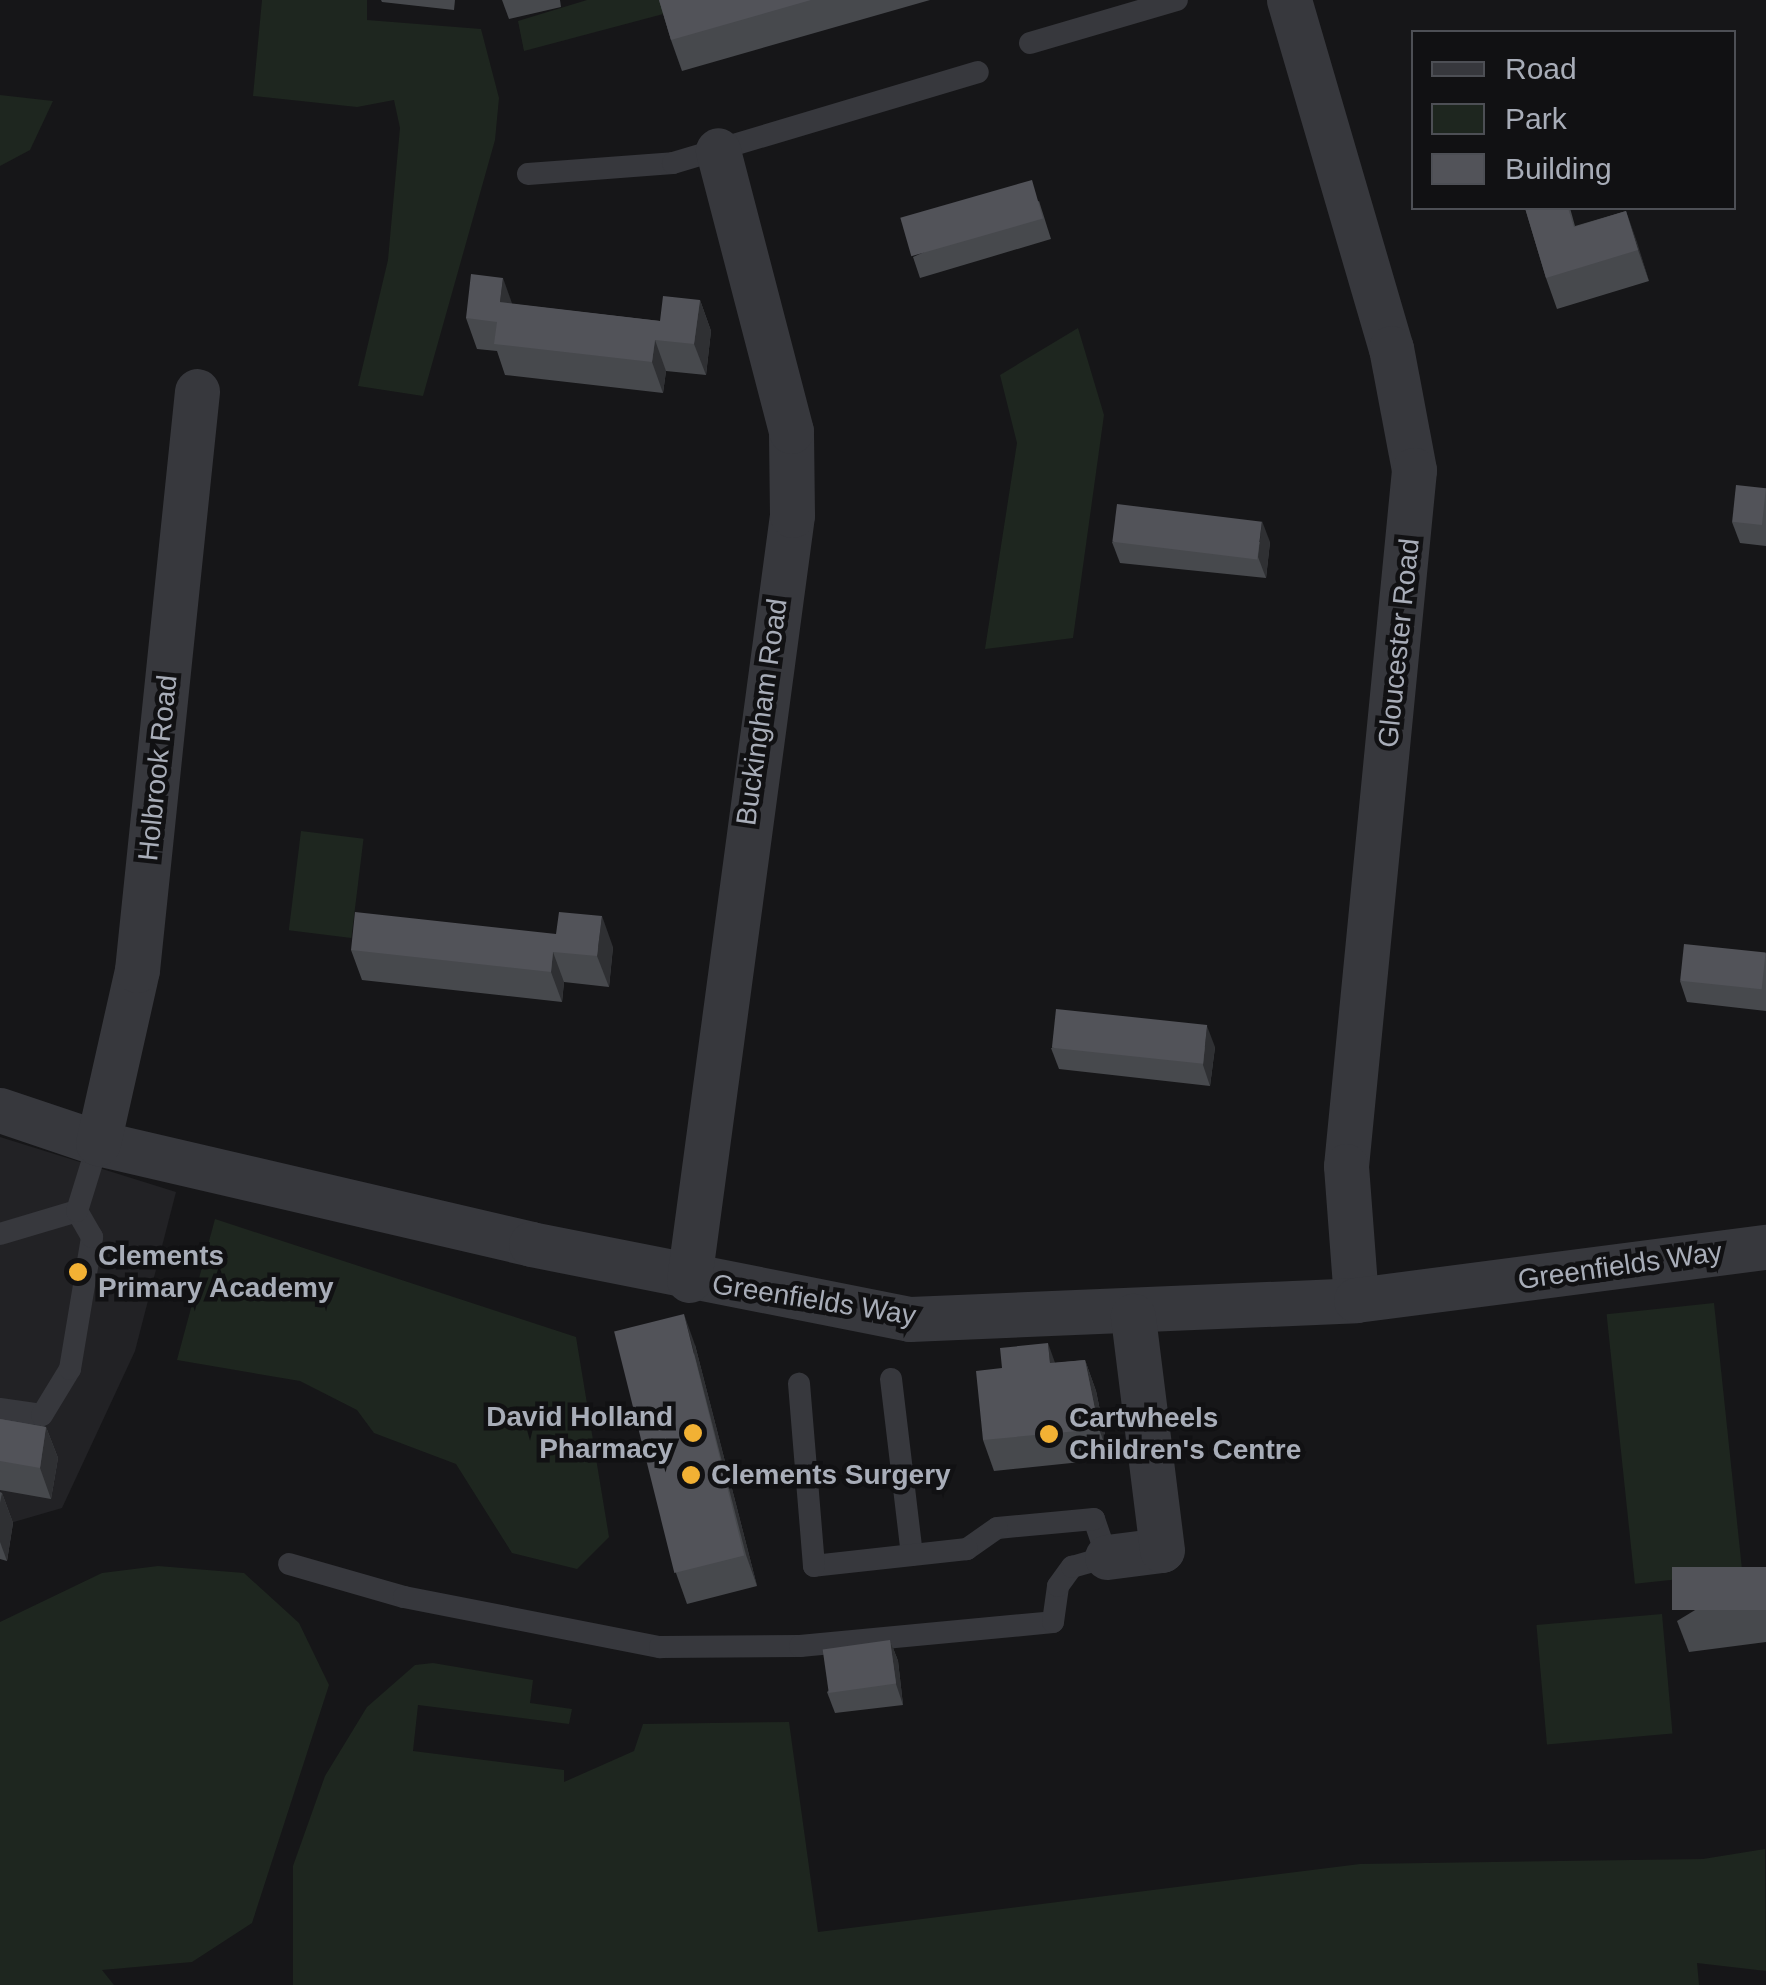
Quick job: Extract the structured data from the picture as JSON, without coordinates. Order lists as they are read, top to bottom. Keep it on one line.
{"streets":{"street":["Gloucester Road","Buckingham Road","Holbrook Road","Greenfields Way"]},"crossings":[["Gloucester Road","Greenfields Way"],["Buckingham Road","Greenfields Way"],["Holbrook Road","Greenfields Way"]],"places":["Clements Primary Academy","David Holland Pharmacy","Cartwheels Children's Centre","Clements Surgery"],"legend":["Road","Park","Building"]}
